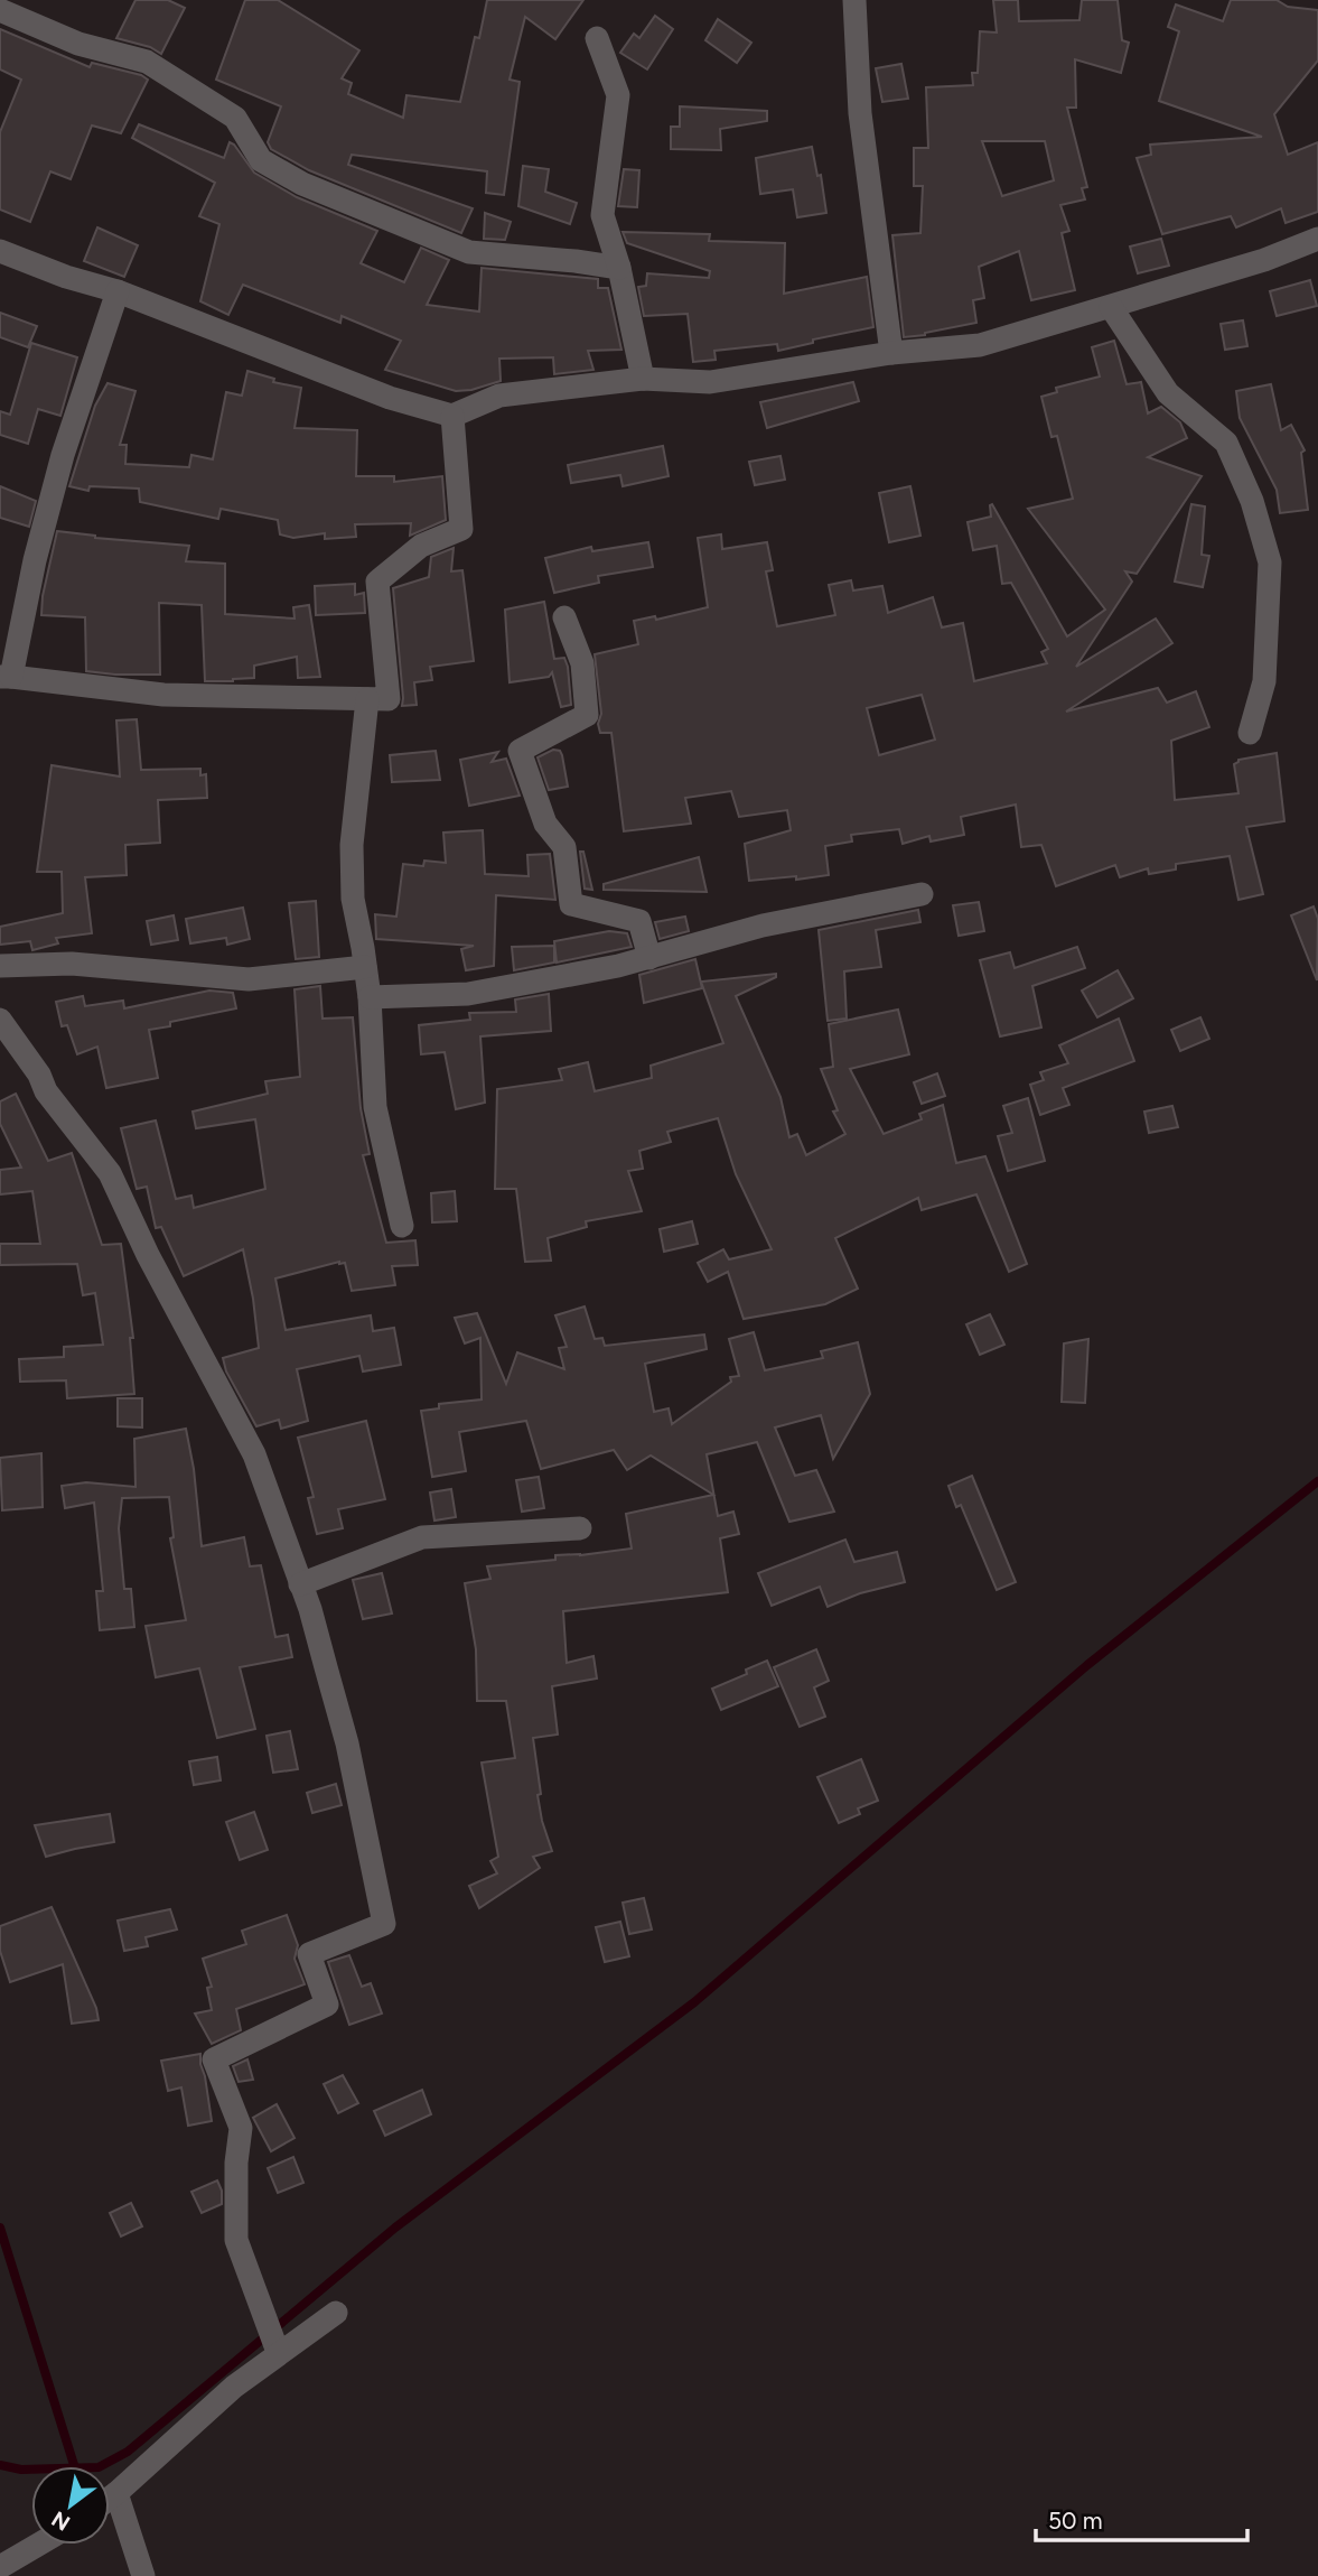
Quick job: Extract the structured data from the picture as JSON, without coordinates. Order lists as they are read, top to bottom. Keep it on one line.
{"scale_bar":"50 m","north":"bottom left"}
